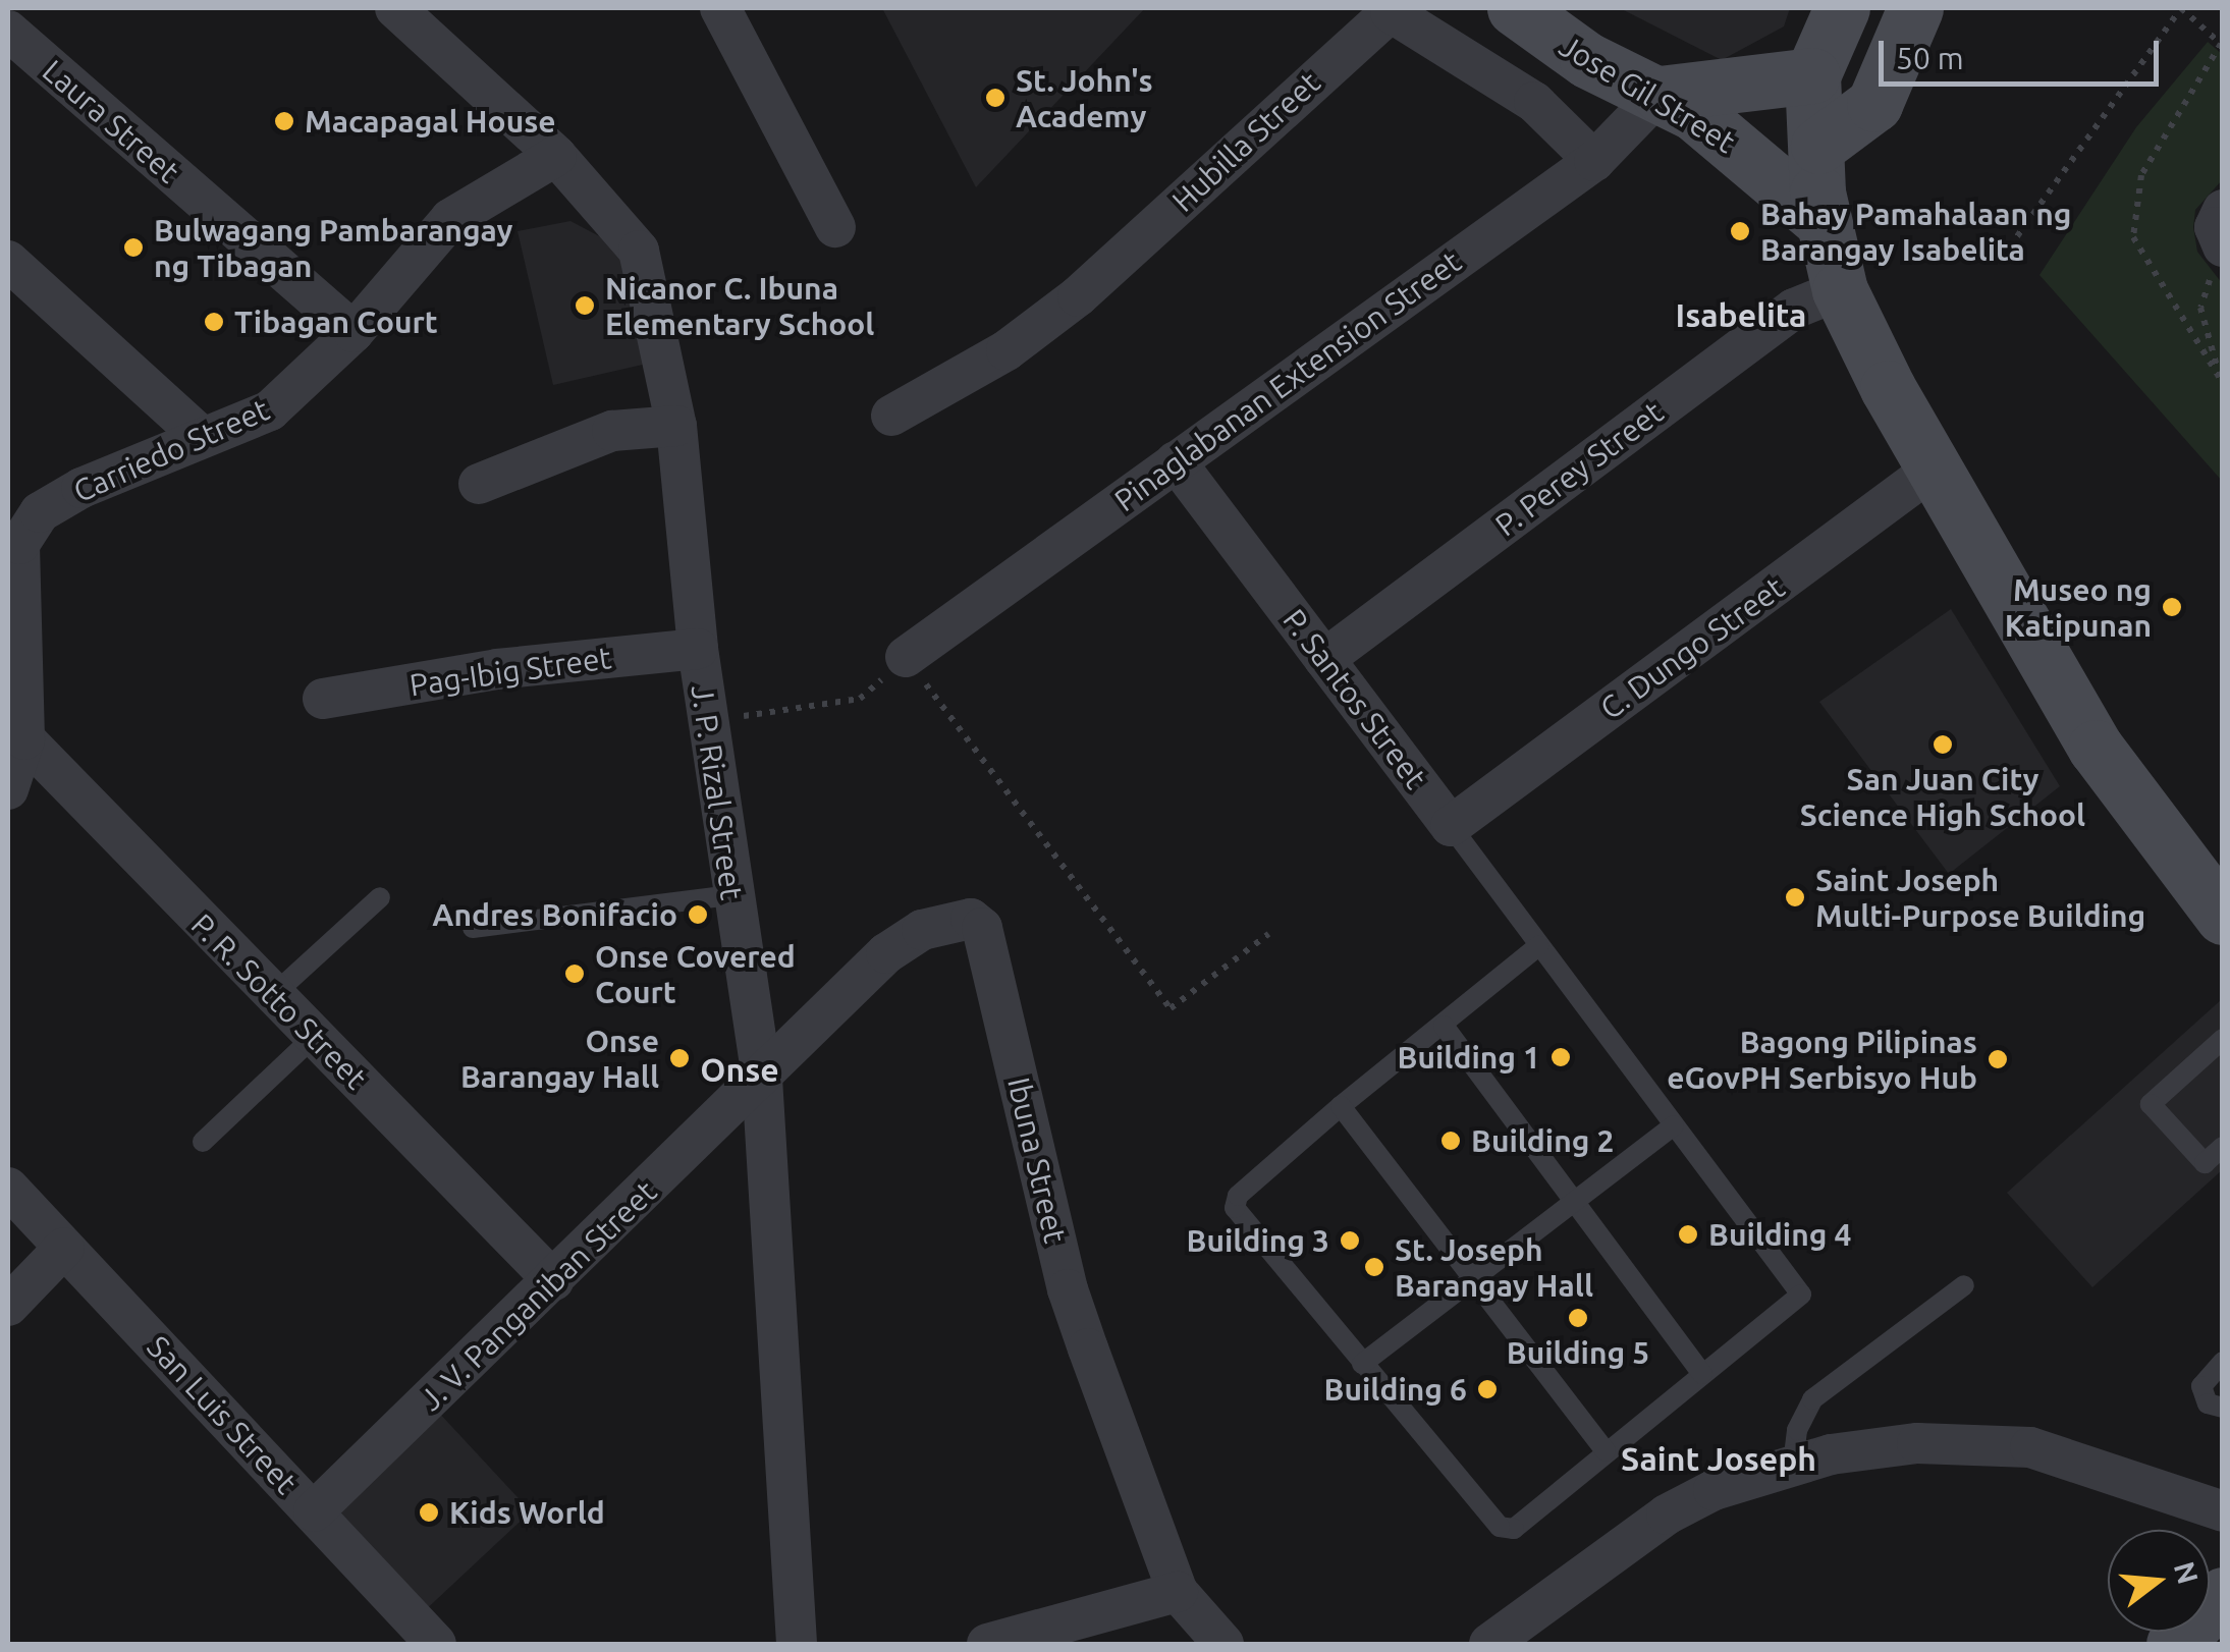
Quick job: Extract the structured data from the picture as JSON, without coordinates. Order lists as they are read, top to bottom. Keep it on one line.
{"streets":{"main road":["Jose Gil Street"],"street":["Laura Street","Hubilla Street","Pinaglabanan Extension Street","Carriedo Street","P. Perey Street","C. Dungo Street","Pag-Ibig Street","P. Santos Street","J. P. Rizal Street","P. R. Sotto Street","Ibuna Street","J. V. Panganiban Street","San Luis Street"]},"crossings":[["Jose Gil Street","Pinaglabanan Extension Street"],["Laura Street","Carriedo Street"],["Hubilla Street","Pinaglabanan Extension Street"],["Pinaglabanan Extension Street","P. Santos Street"],["Carriedo Street","J. P. Rizal Street"],["Carriedo Street","P. R. Sotto Street"],["P. Perey Street","P. Santos Street"],["C. Dungo Street","P. Santos Street"],["Pag-Ibig Street","J. P. Rizal Street"],["J. P. Rizal Street","Ibuna Street"],["J. P. Rizal Street","J. V. Panganiban Street"],["P. R. Sotto Street","J. V. Panganiban Street"],["Ibuna Street","J. V. Panganiban Street"],["J. V. Panganiban Street","San Luis Street"]],"districts":["Isabelita","Onse","Saint Joseph"],"places":["St. John's Academy","Macapagal House","Bahay Pamahalaan ng Barangay Isabelita","Bulwagang Pambarangay ng Tibagan","Nicanor C. Ibuna Elementary School","Tibagan Court","Museo ng Katipunan","San Juan City Science High School","Saint Joseph Multi-Purpose Building","Andres Bonifacio","Onse Covered Court","Building 1","Onse Barangay Hall","Bagong Pilipinas eGovPH Serbisyo Hub","Building 2","Building 4","Building 3","St. Joseph Barangay Hall","Building 5","Building 6","Kids World"],"scale_bar":"50 m","north":"right"}
